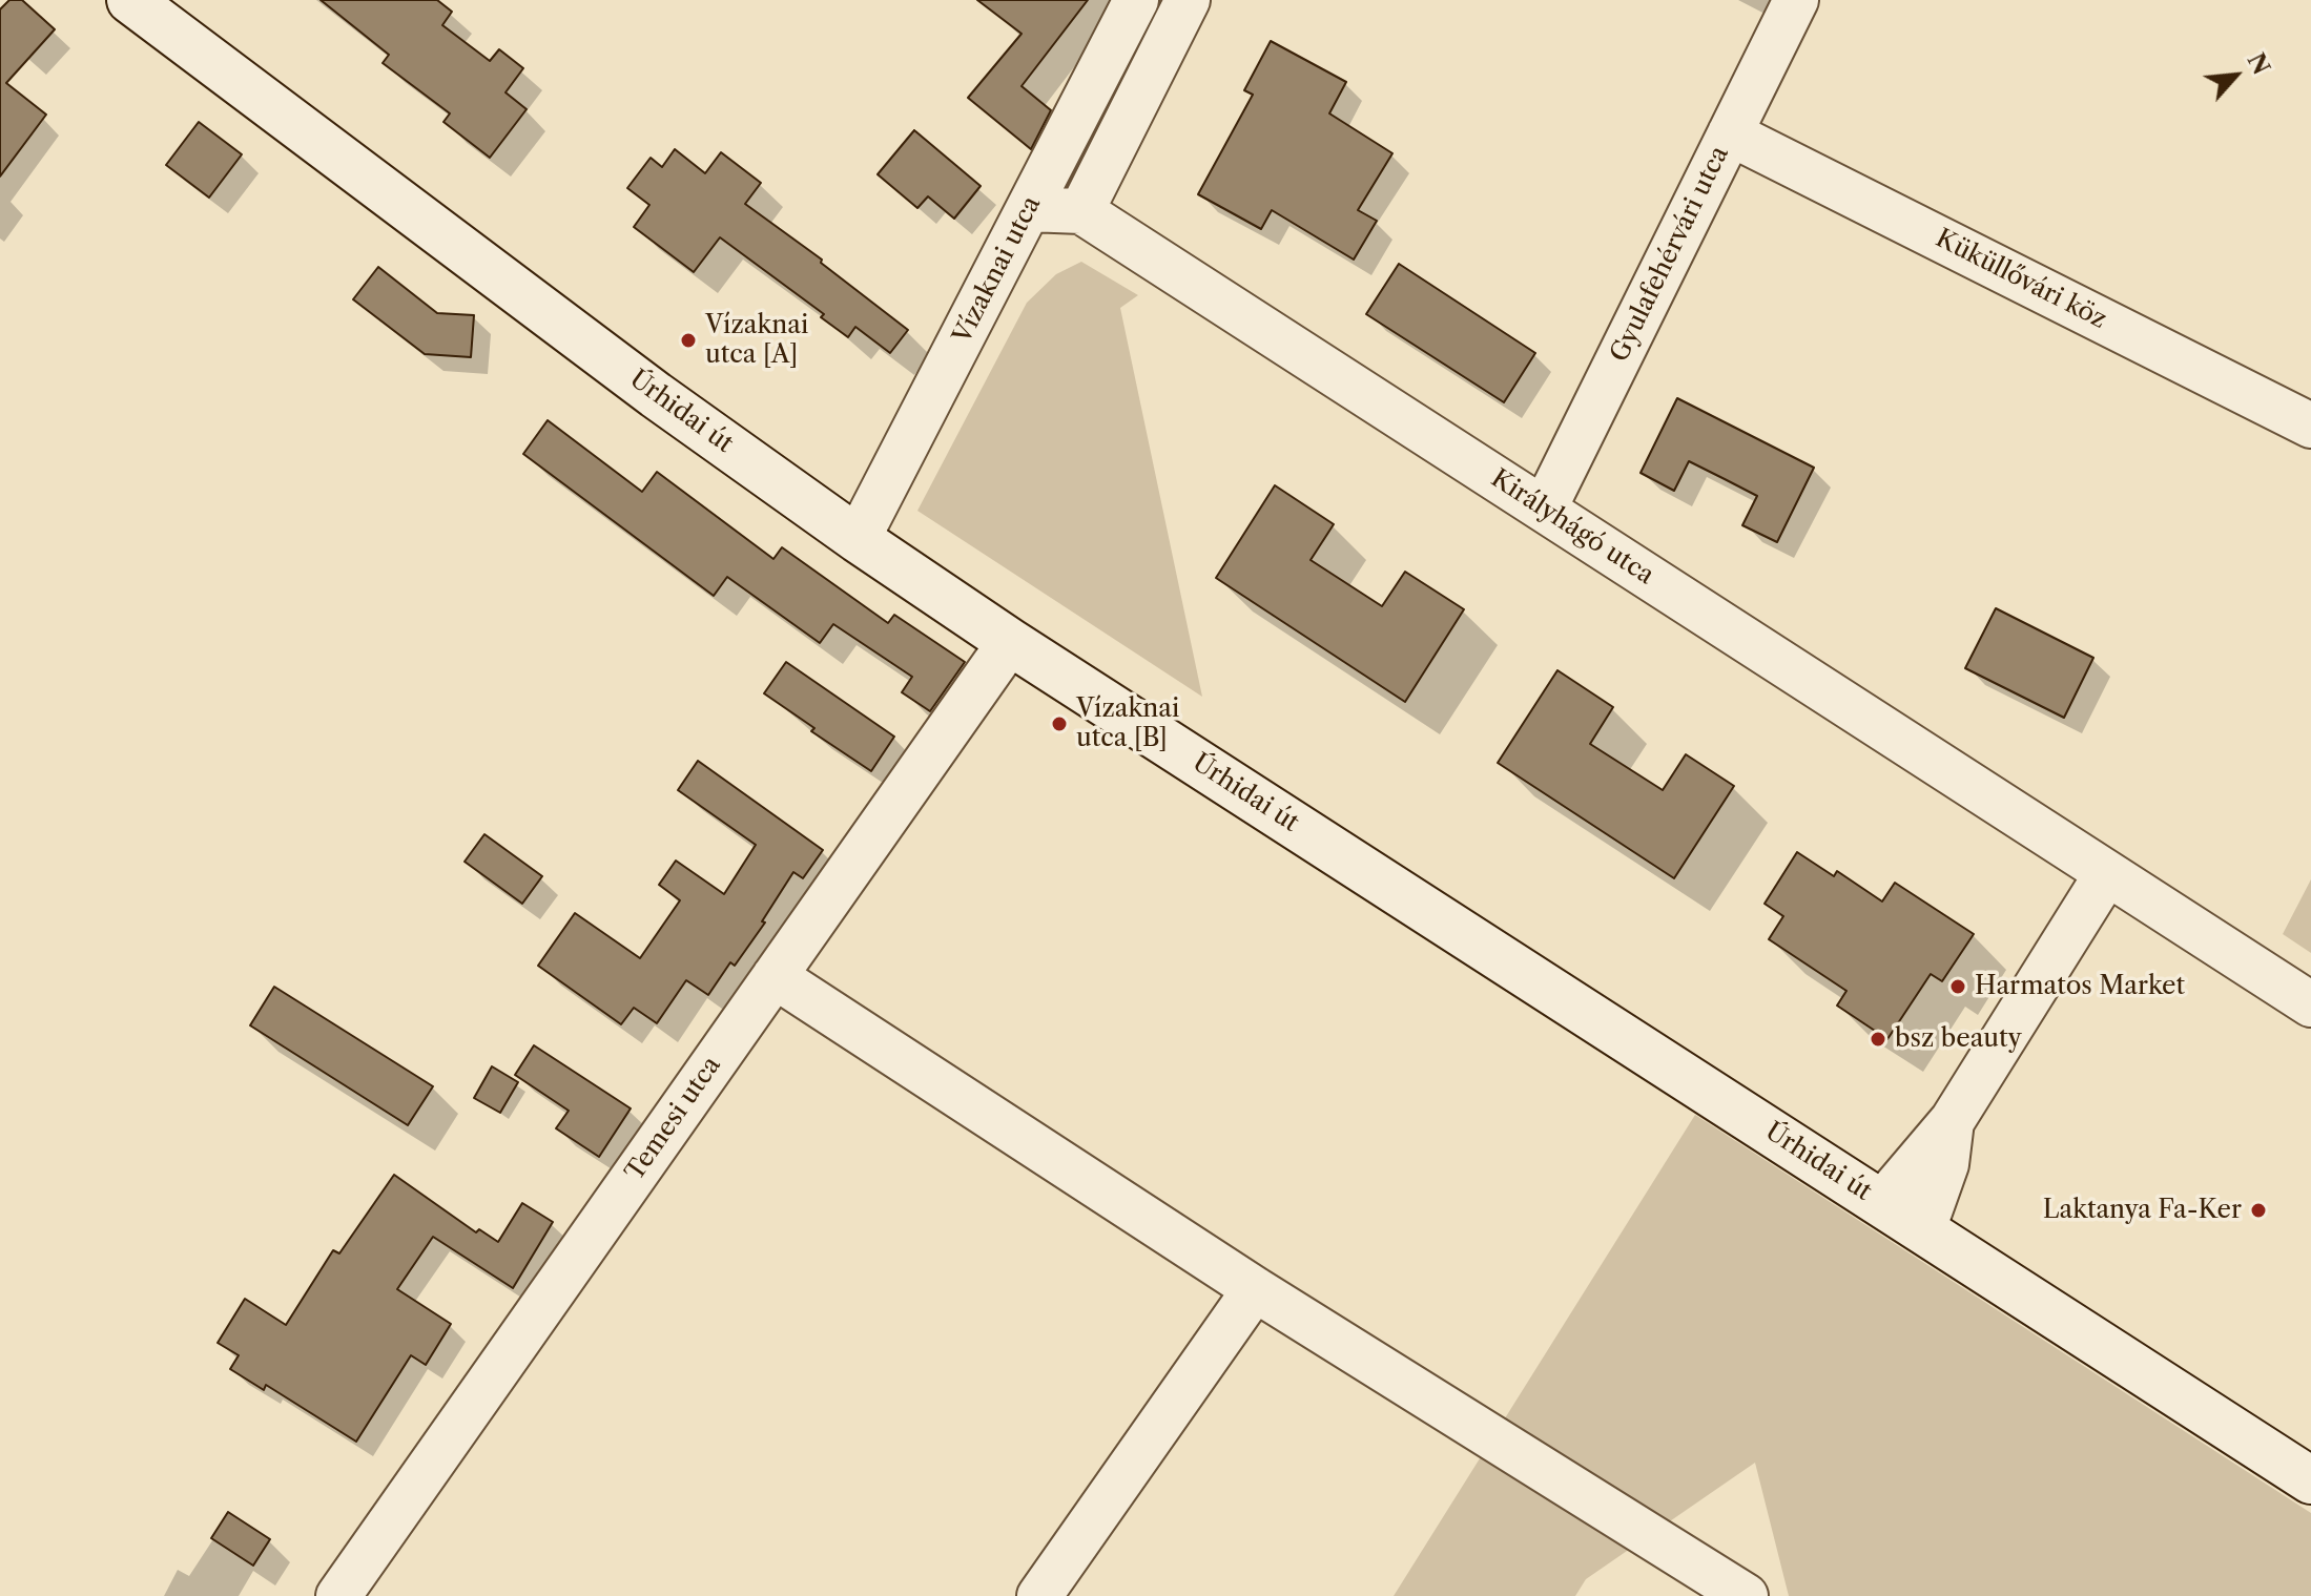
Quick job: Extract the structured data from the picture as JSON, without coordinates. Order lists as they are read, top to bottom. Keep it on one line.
{"streets":{"main road":["Úrhidai út"],"street":["Gyulafehérvári utca","Vízaknai utca","Küküllővári köz","Királyhágó utca","Temesi utca"]},"crossings":[["Gyulafehérvári utca","Küküllővári köz"],["Gyulafehérvári utca","Királyhágó utca"],["Vízaknai utca","Úrhidai út"],["Úrhidai út","Temesi utca"]],"places":["Vízaknai utca [A]","Vízaknai utca [B]","Harmatos Market","bsz beauty","Laktanya Fa-Ker"],"north":"top right"}
